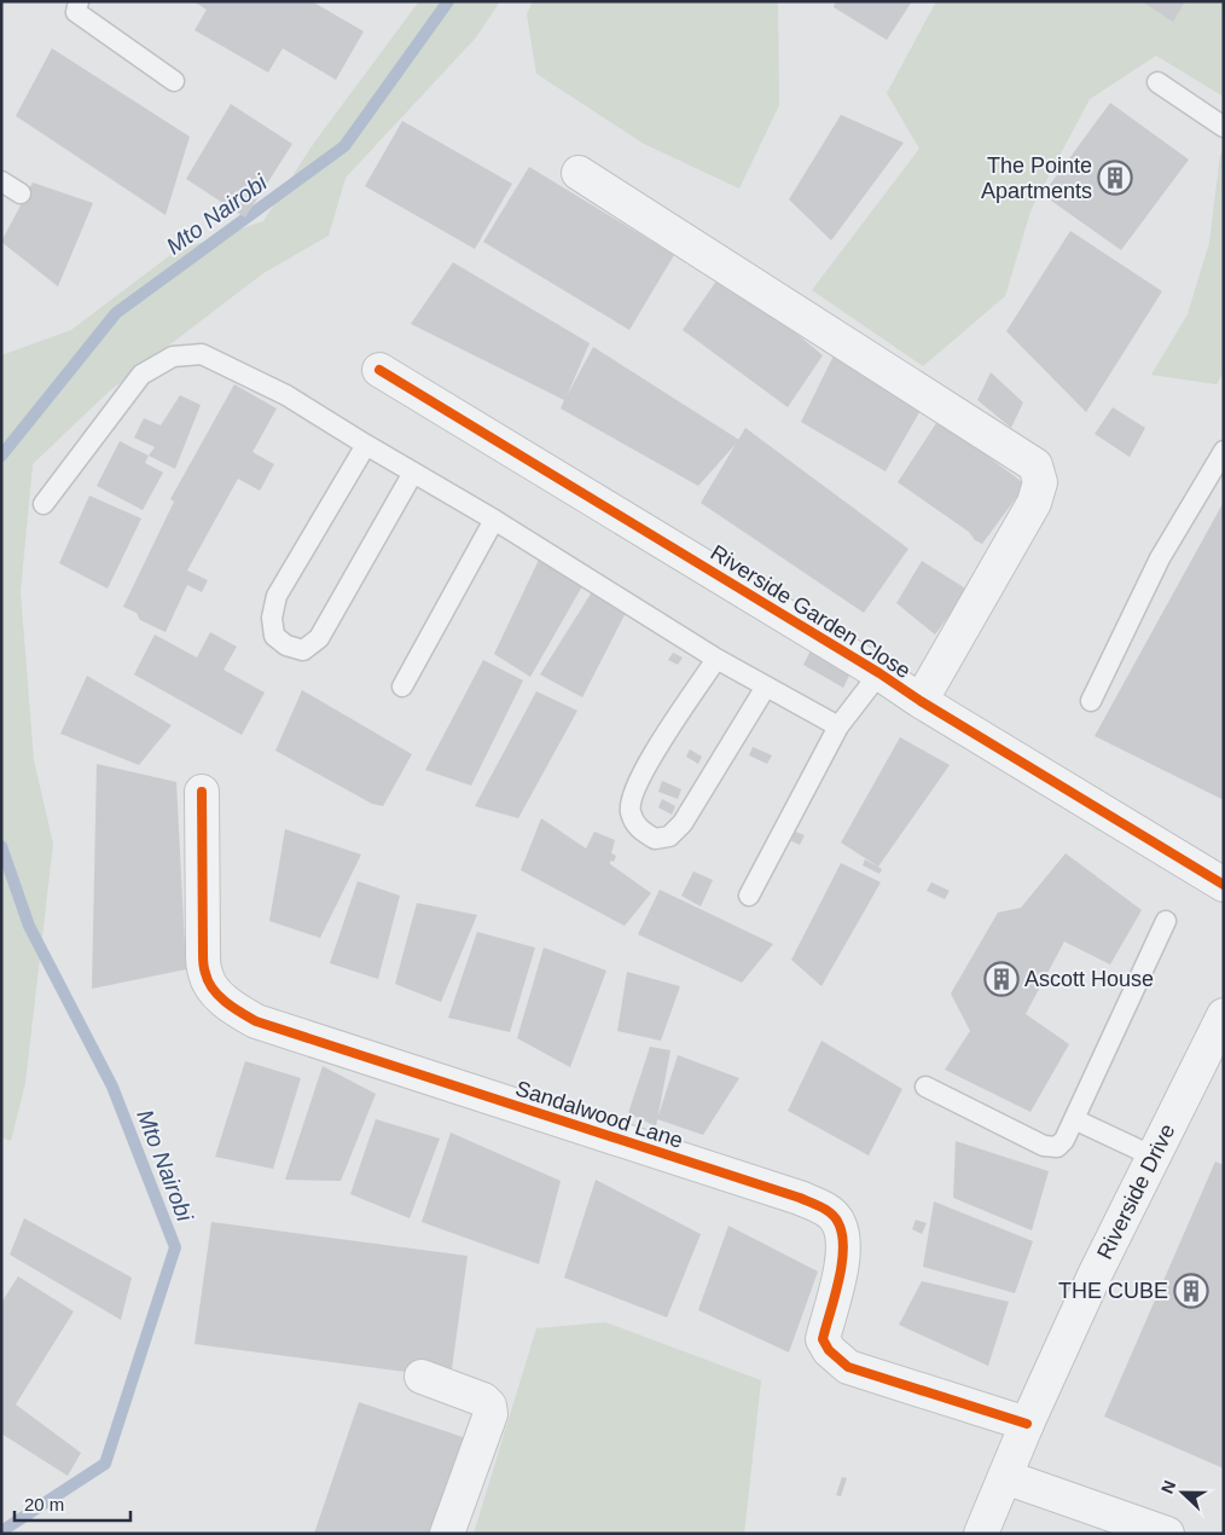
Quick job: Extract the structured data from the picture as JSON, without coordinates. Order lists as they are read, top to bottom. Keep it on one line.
{"streets":{"street":["Riverside Garden Close","Sandalwood Lane","Riverside Drive"]},"crossings":[["Sandalwood Lane","Riverside Drive"]],"water":["Mto Nairobi"],"places":{"building":["The Pointe Apartments","Ascott House","THE CUBE"]},"scale_bar":"20 m","north":"left"}
